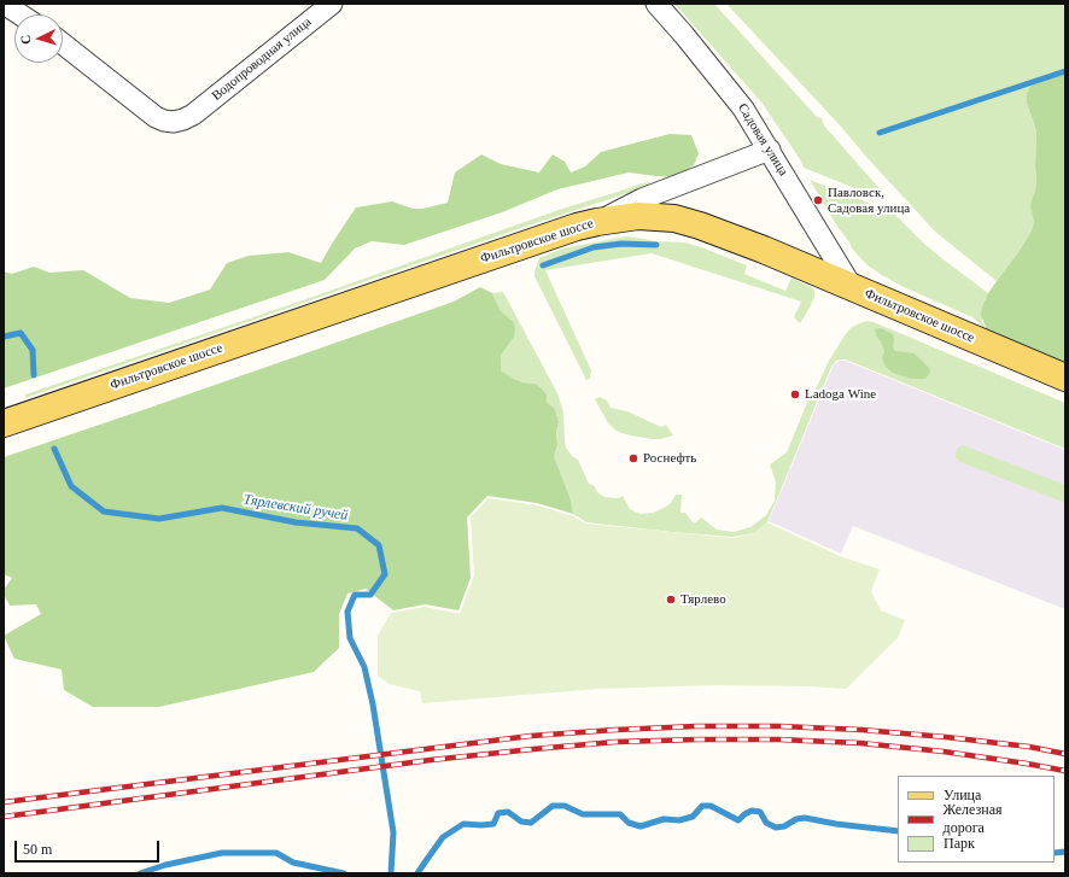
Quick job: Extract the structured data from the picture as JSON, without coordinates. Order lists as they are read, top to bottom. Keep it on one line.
{"streets":{"main road":["Фильтровское шоссе"],"street":["Водопроводная улица","Садовая улица"]},"crossings":[["Садовая улица","Фильтровское шоссе"]],"water":["Тярлевский ручей"],"places":["Павловск, Садовая улица","Ladoga Wine","Роснефть","Тярлево"],"legend":["Улица","Железная дорога","Парк"],"scale_bar":"50 m","north":"left"}
